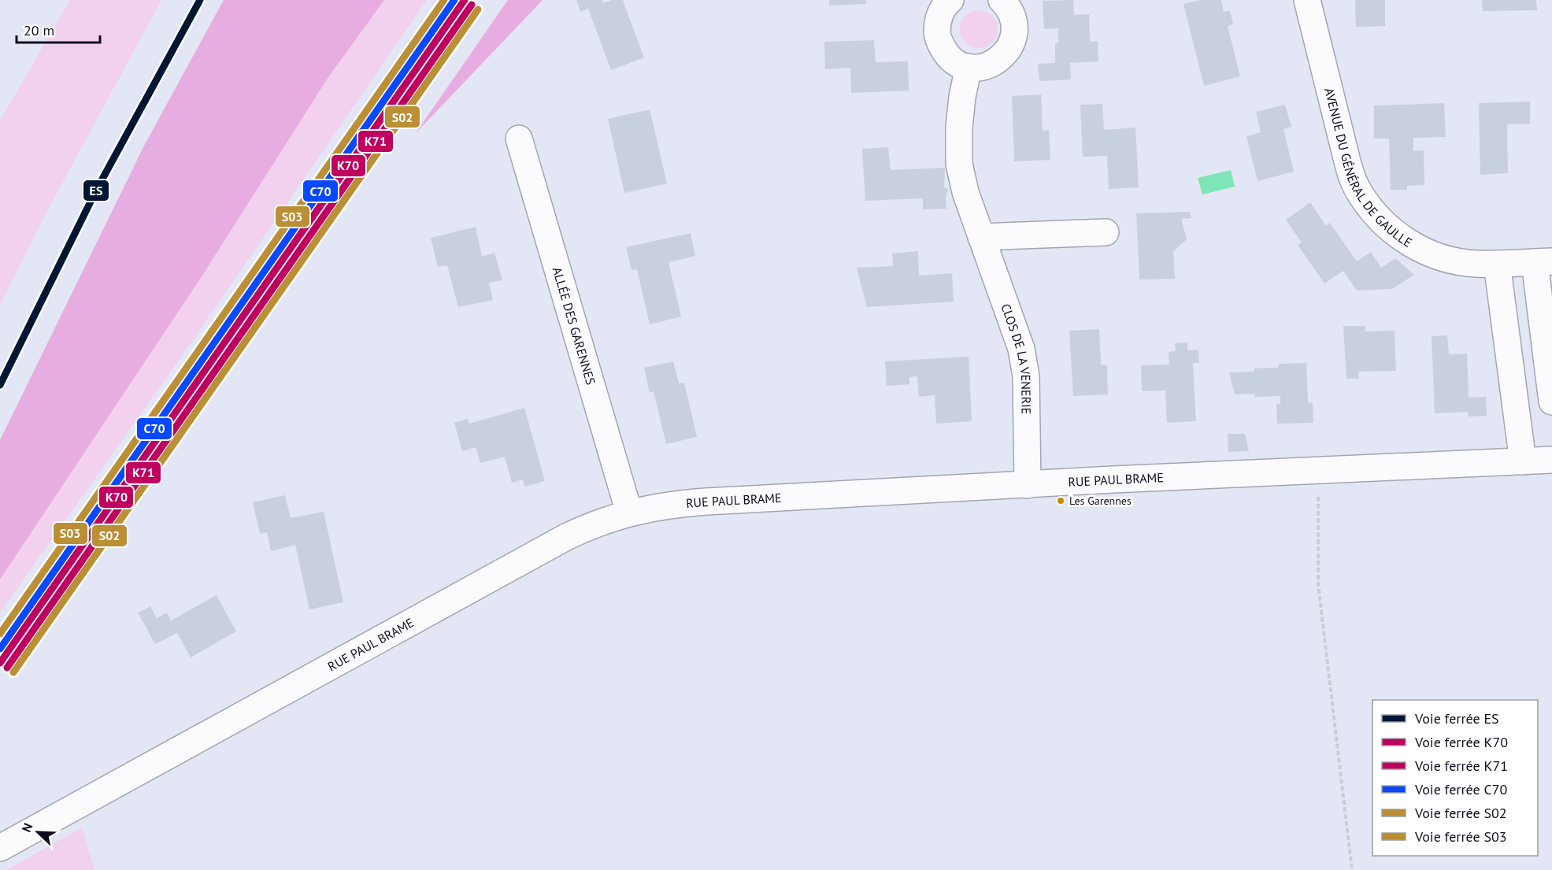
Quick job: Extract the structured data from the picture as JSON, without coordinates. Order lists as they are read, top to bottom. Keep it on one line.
{"streets":{"street":["AVENUE DU GÉNÉRAL DE GAULLE","ALLÉE DES GARENNES","CLOS DE LA VENERIE","RUE PAUL BRAME"]},"crossings":[["ALLÉE DES GARENNES","RUE PAUL BRAME"],["CLOS DE LA VENERIE","RUE PAUL BRAME"]],"places":["Les Garennes"],"lines":["rail line ES","rail line K70","rail line C70","rail line S03","rail line K71","rail line S02"],"legend":["Voie ferrée ES","Voie ferrée K70","Voie ferrée K71","Voie ferrée C70","Voie ferrée S02","Voie ferrée S03"],"scale_bar":"20 m","north":"top left"}
